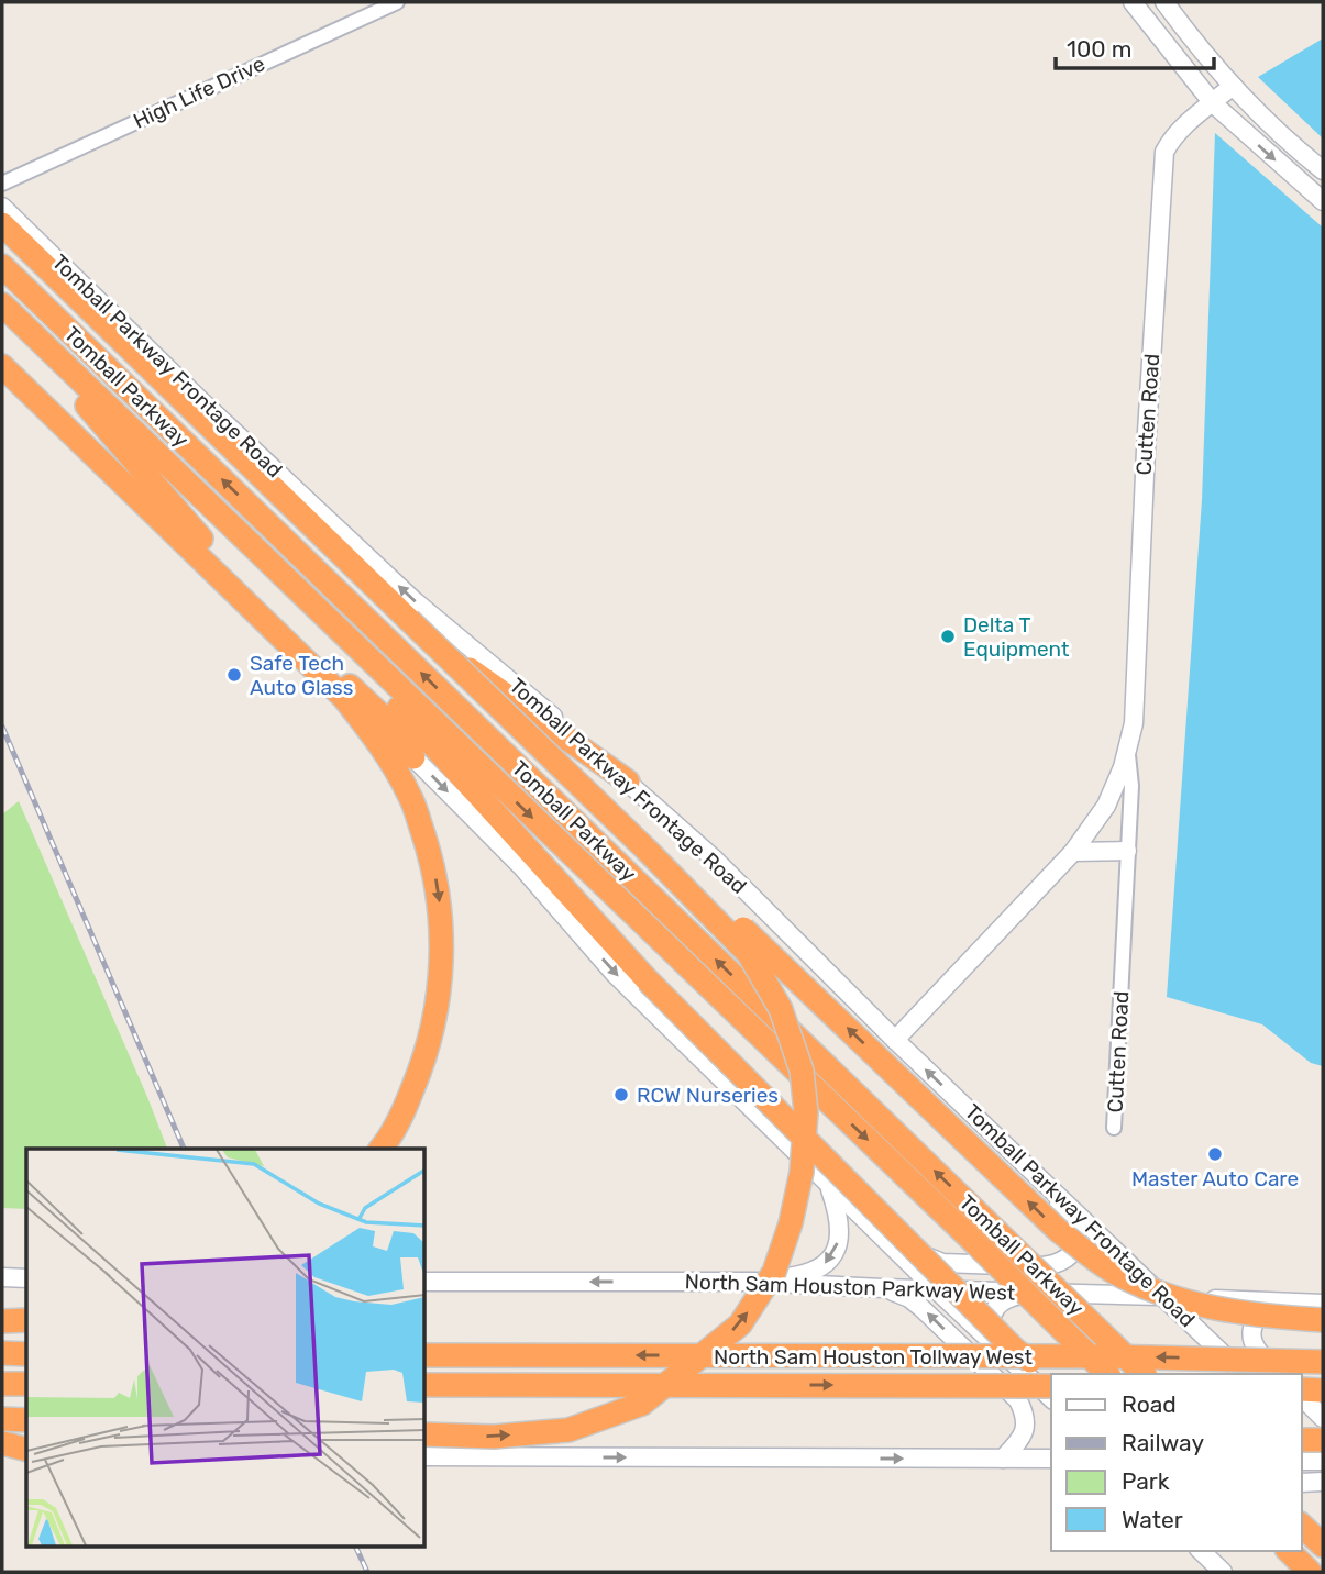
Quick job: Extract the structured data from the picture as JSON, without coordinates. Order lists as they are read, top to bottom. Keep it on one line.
{"streets":{"highway":["Tomball Parkway","North Sam Houston Tollway West"],"main road":["Tomball Parkway Frontage Road","Cutten Road","North Sam Houston Parkway West"],"street":["High Life Drive"]},"crossings":[["Tomball Parkway Frontage Road","Cutten Road"],["Tomball Parkway Frontage Road","North Sam Houston Parkway West"]],"one_way":["North Sam Houston Parkway West"],"places":["Delta T Equipment","Safe Tech Auto Glass","RCW Nurseries","Master Auto Care"],"legend":["Road","Railway","Park","Water"],"scale_bar":"100 m"}
